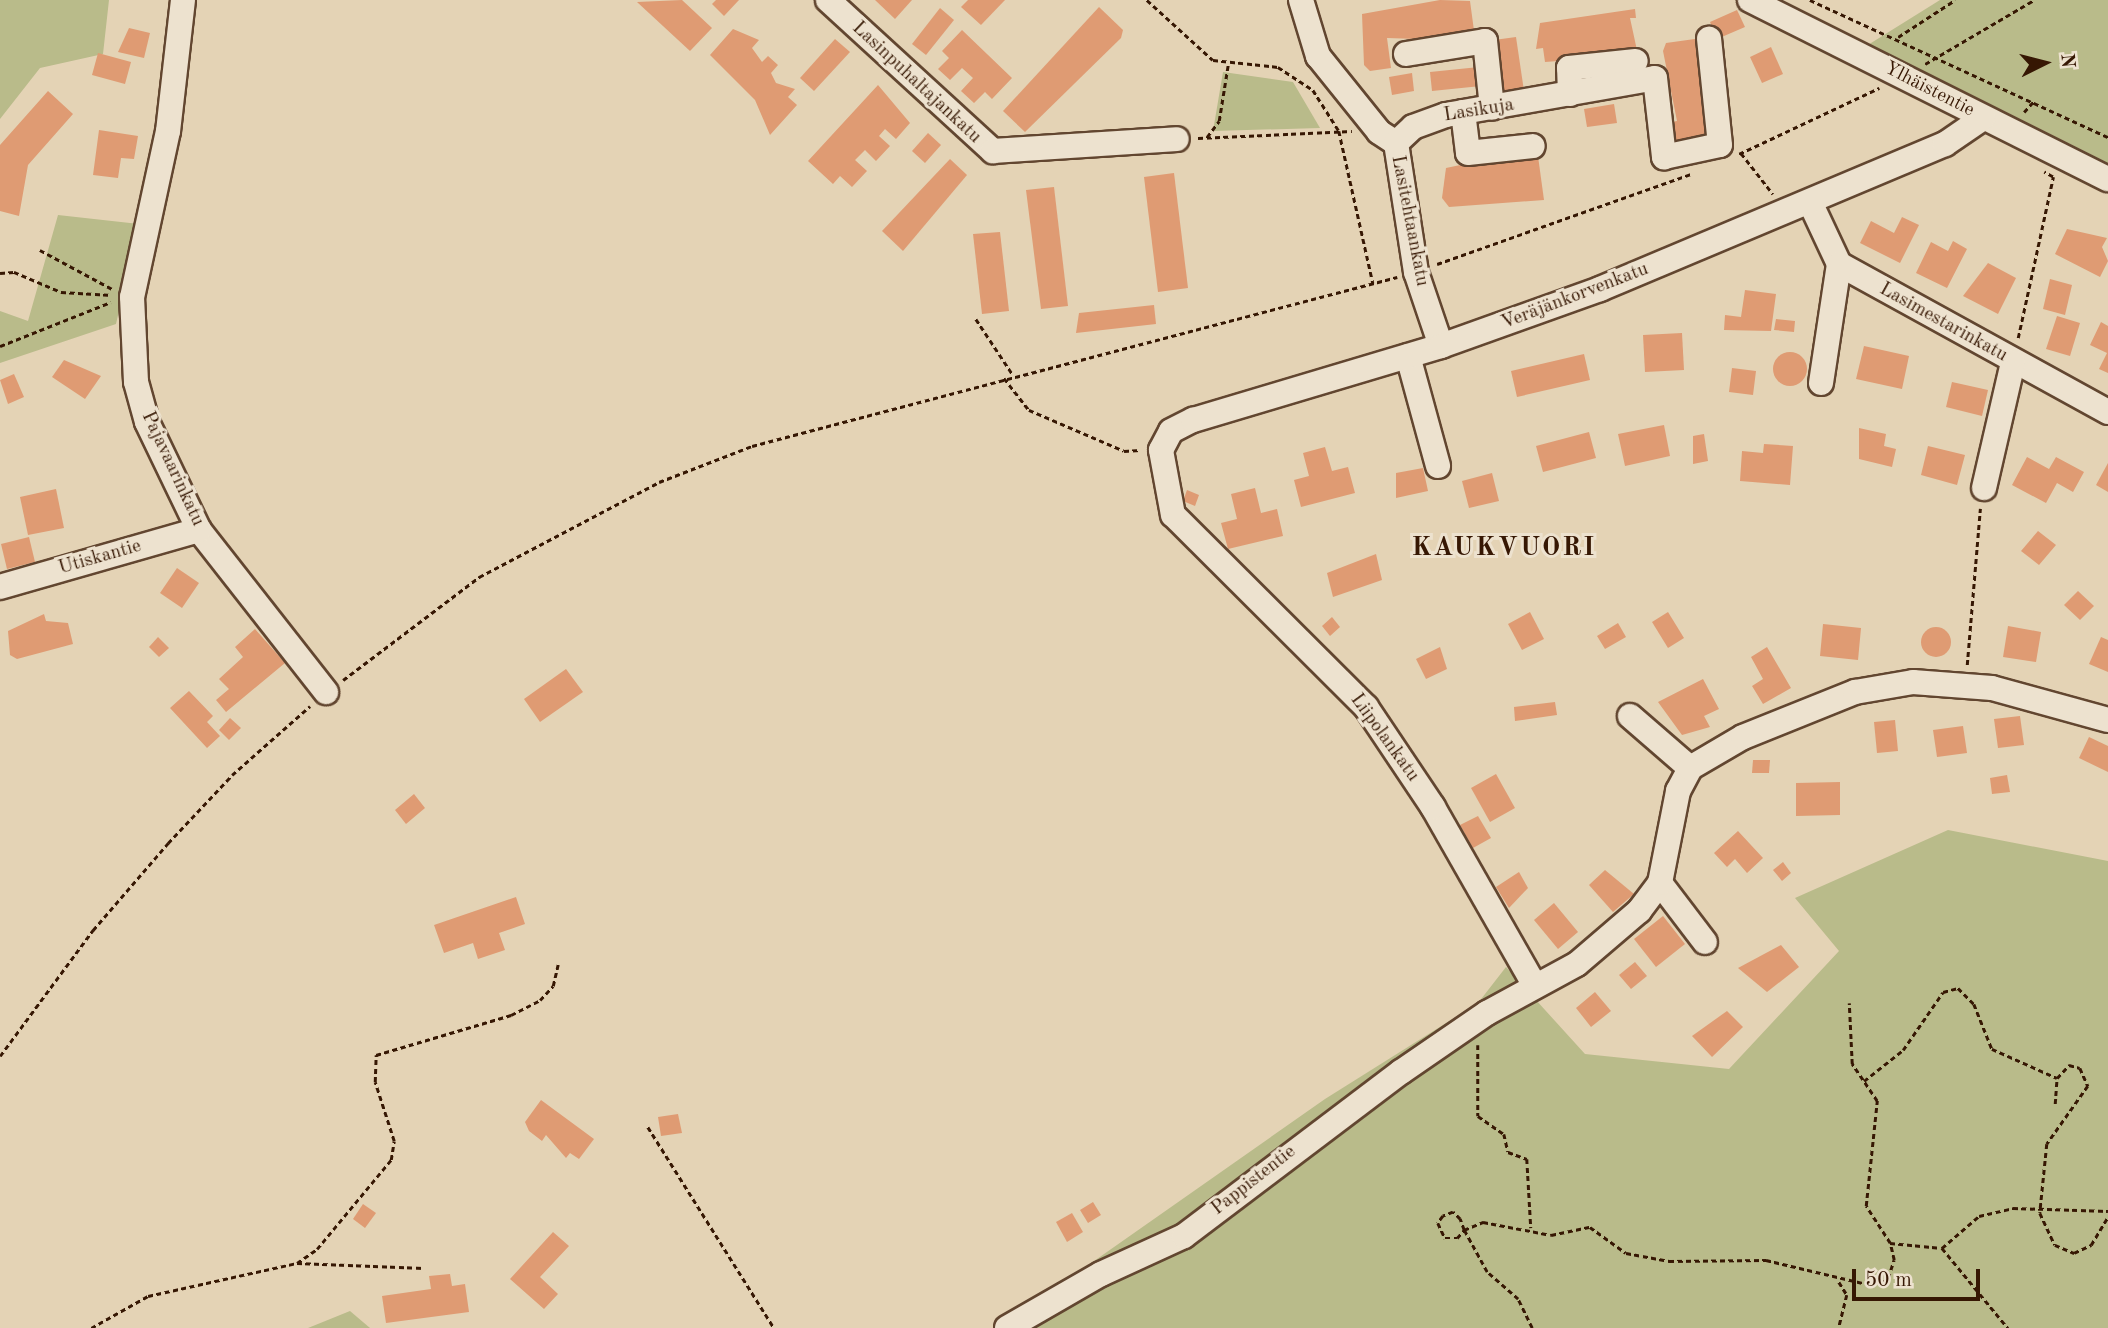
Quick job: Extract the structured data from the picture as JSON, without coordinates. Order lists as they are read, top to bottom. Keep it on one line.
{"streets":{"street":["Lasinpuhaltajankatu","Ylhäistentie","Lasikuja","Lasitehtaankatu","Veräjänkorvenkatu","Lasimestarinkatu","Pajavaarinkatu","Utiskantie","Liipolankatu","Pappistentie"]},"crossings":[["Ylhäistentie","Veräjänkorvenkatu"],["Lasikuja","Lasitehtaankatu"],["Lasitehtaankatu","Veräjänkorvenkatu"],["Veräjänkorvenkatu","Liipolankatu"],["Pajavaarinkatu","Utiskantie"],["Liipolankatu","Pappistentie"]],"districts":["KAUKVUORI"],"scale_bar":"50 m","north":"right"}
